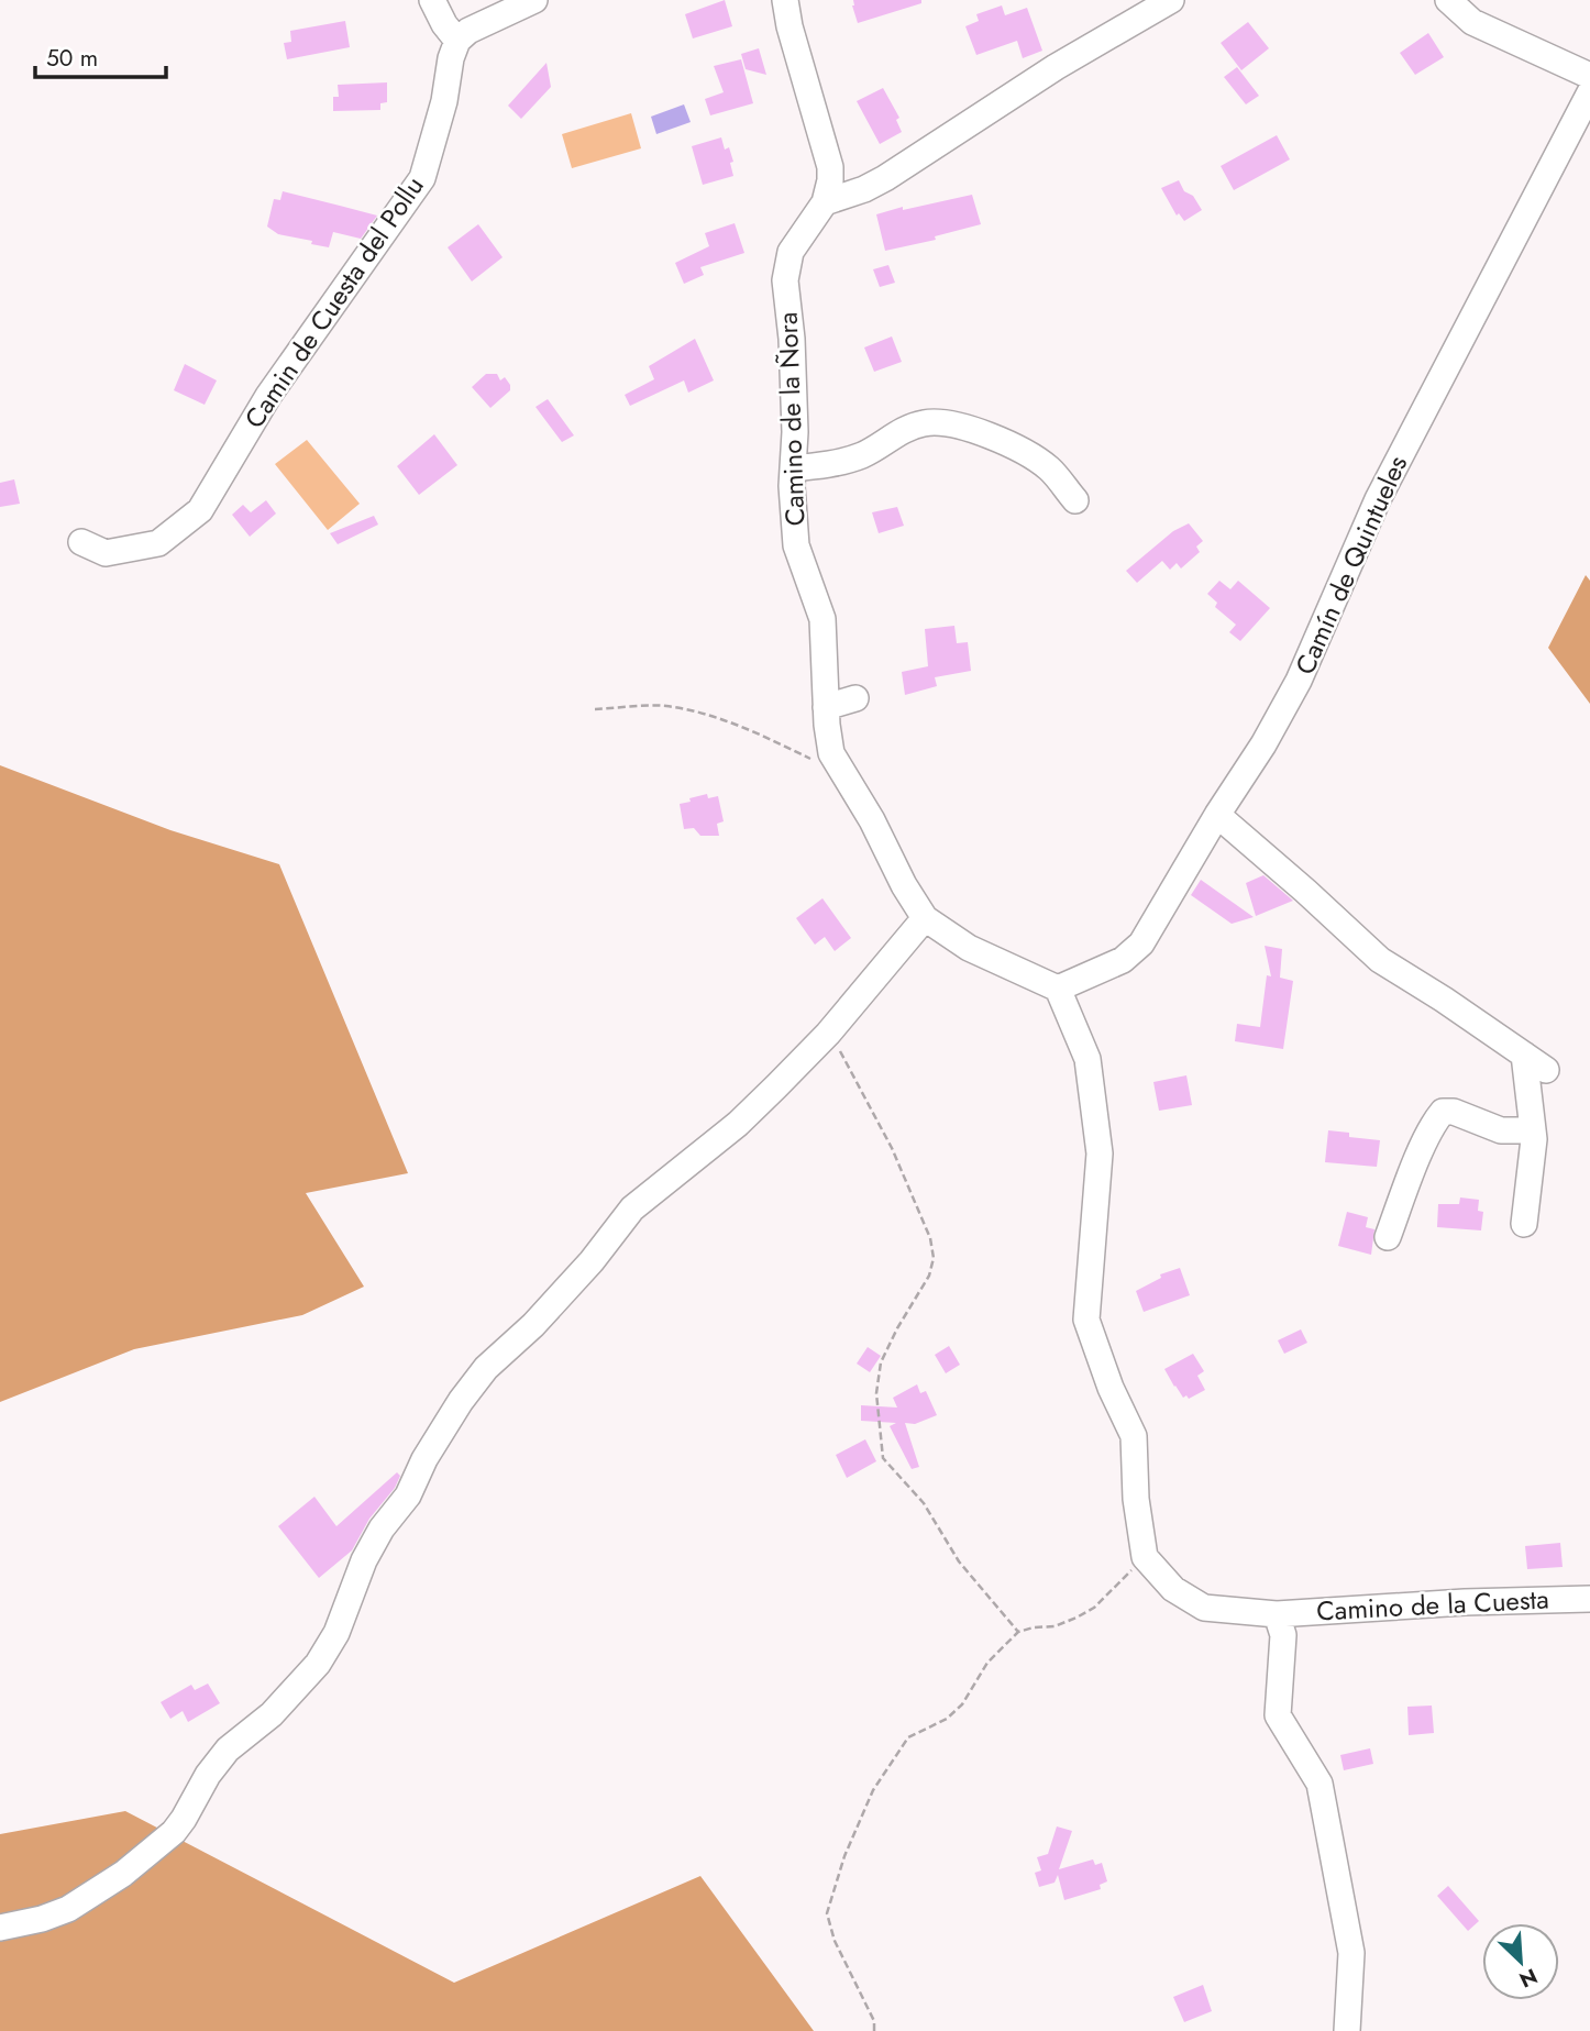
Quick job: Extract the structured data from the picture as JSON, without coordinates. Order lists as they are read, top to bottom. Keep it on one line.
{"streets":{"street":["Camin de Cuesta del Pollu","Camino de la Ñora","Camín de Quintueles","Camino de la Cuesta"]},"scale_bar":"50 m","north":"bottom right"}
